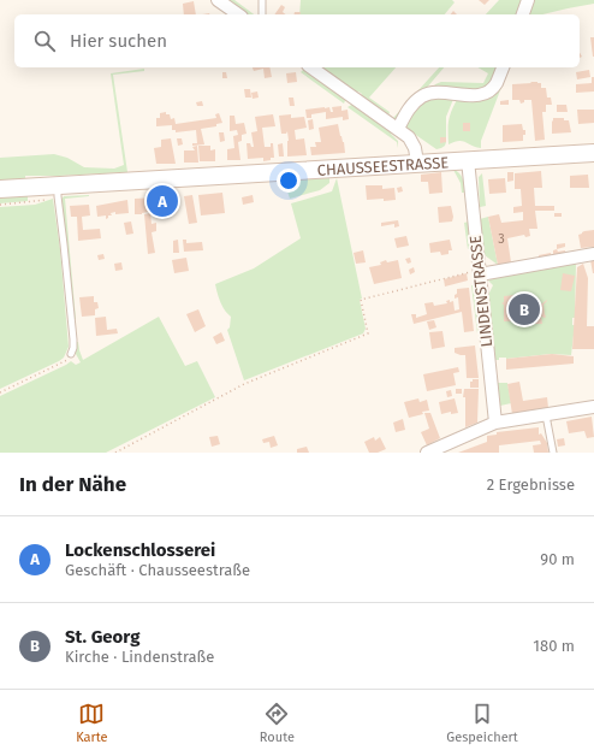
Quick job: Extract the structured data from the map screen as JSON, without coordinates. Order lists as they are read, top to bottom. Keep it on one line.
{"streets":{"main road":["CHAUSSEESTRASSE"],"street":["LINDENSTRASSE"]},"crossings":[["CHAUSSEESTRASSE","LINDENSTRASSE"]],"house_numbers":["3"],"page":{"search":"Hier suchen","pins":["A","B"],"heading":["In der Nähe","2 Ergebnisse"],"list":[{"mark":"A","name":"Lockenschlosserei","note":"Geschäft · Chausseestraße","value":"90 m"},{"mark":"B","name":"St. Georg","note":"Kirche · Lindenstraße","value":"180 m"}],"nav":["Karte","Route","Gespeichert"]}}
